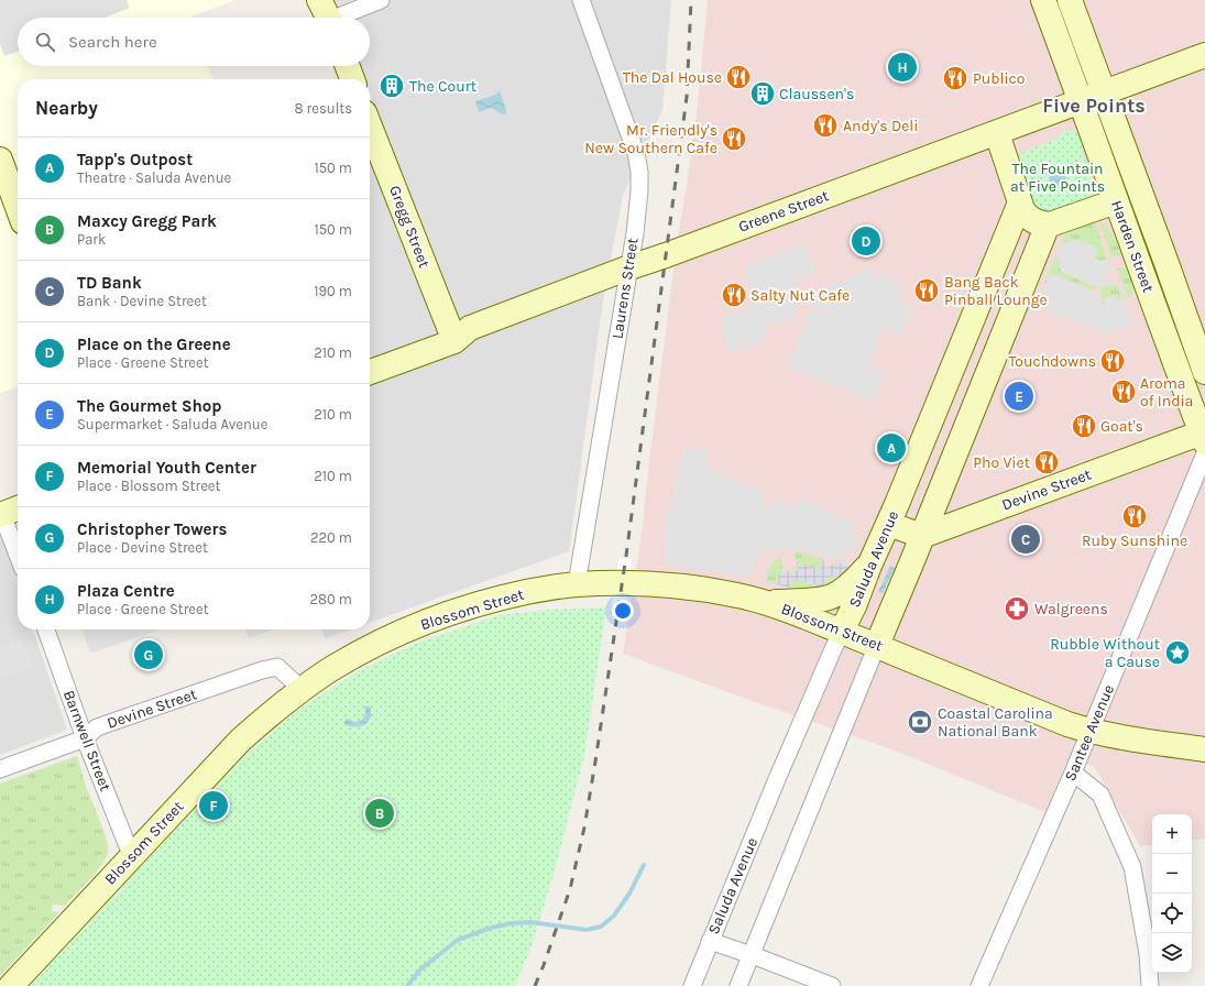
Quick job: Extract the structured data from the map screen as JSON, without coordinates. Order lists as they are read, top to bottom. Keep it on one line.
{"streets":{"main road":["Greene Street","Gregg Street","Harden Street","Devine Street","Saluda Avenue","Blossom Street"],"street":["Laurens Street","Santee Avenue","Barnwell Street"]},"crossings":[["Greene Street","Gregg Street"],["Greene Street","Harden Street"],["Greene Street","Laurens Street"],["Harden Street","Devine Street"],["Harden Street","Santee Avenue"],["Laurens Street","Blossom Street"],["Devine Street","Blossom Street"],["Devine Street","Santee Avenue"],["Devine Street","Barnwell Street"],["Saluda Avenue","Blossom Street"],["Blossom Street","Santee Avenue"],["Blossom Street","Barnwell Street"]],"districts":["Five Points"],"parks":["The Fountain at Five Points"],"places":{"restaurant":["The Dal House","Publico","Andy's Deli","Mr. Friendly's New Southern Cafe","Bang Back Pinball Lounge","Salty Nut Cafe","Touchdowns","Aroma of India","Goat's","Pho Viet","Ruby Sunshine"],"building":["The Court","Claussen's"],"pharmacy":["Walgreens"],"place":["Rubble Without a Cause"],"bank":["Coastal Carolina National Bank"]},"page":{"search":"Search here","pins":["H","D","E","A","C","G","F","B"],"heading":["Nearby","8 results"],"list":[{"mark":"A","name":"Tapp's Outpost","note":"Theatre · Saluda Avenue","value":"150 m"},{"mark":"B","name":"Maxcy Gregg Park","note":"Park","value":"150 m"},{"mark":"C","name":"TD Bank","note":"Bank · Devine Street","value":"190 m"},{"mark":"D","name":"Place on the Greene","note":"Place · Greene Street","value":"210 m"},{"mark":"E","name":"The Gourmet Shop","note":"Supermarket · Saluda Avenue","value":"210 m"},{"mark":"F","name":"Memorial Youth Center","note":"Place · Blossom Street","value":"210 m"},{"mark":"G","name":"Christopher Towers","note":"Place · Devine Street","value":"220 m"},{"mark":"H","name":"Plaza Centre","note":"Place · Greene Street","value":"280 m"}],"map_buttons":["+","−"]}}
